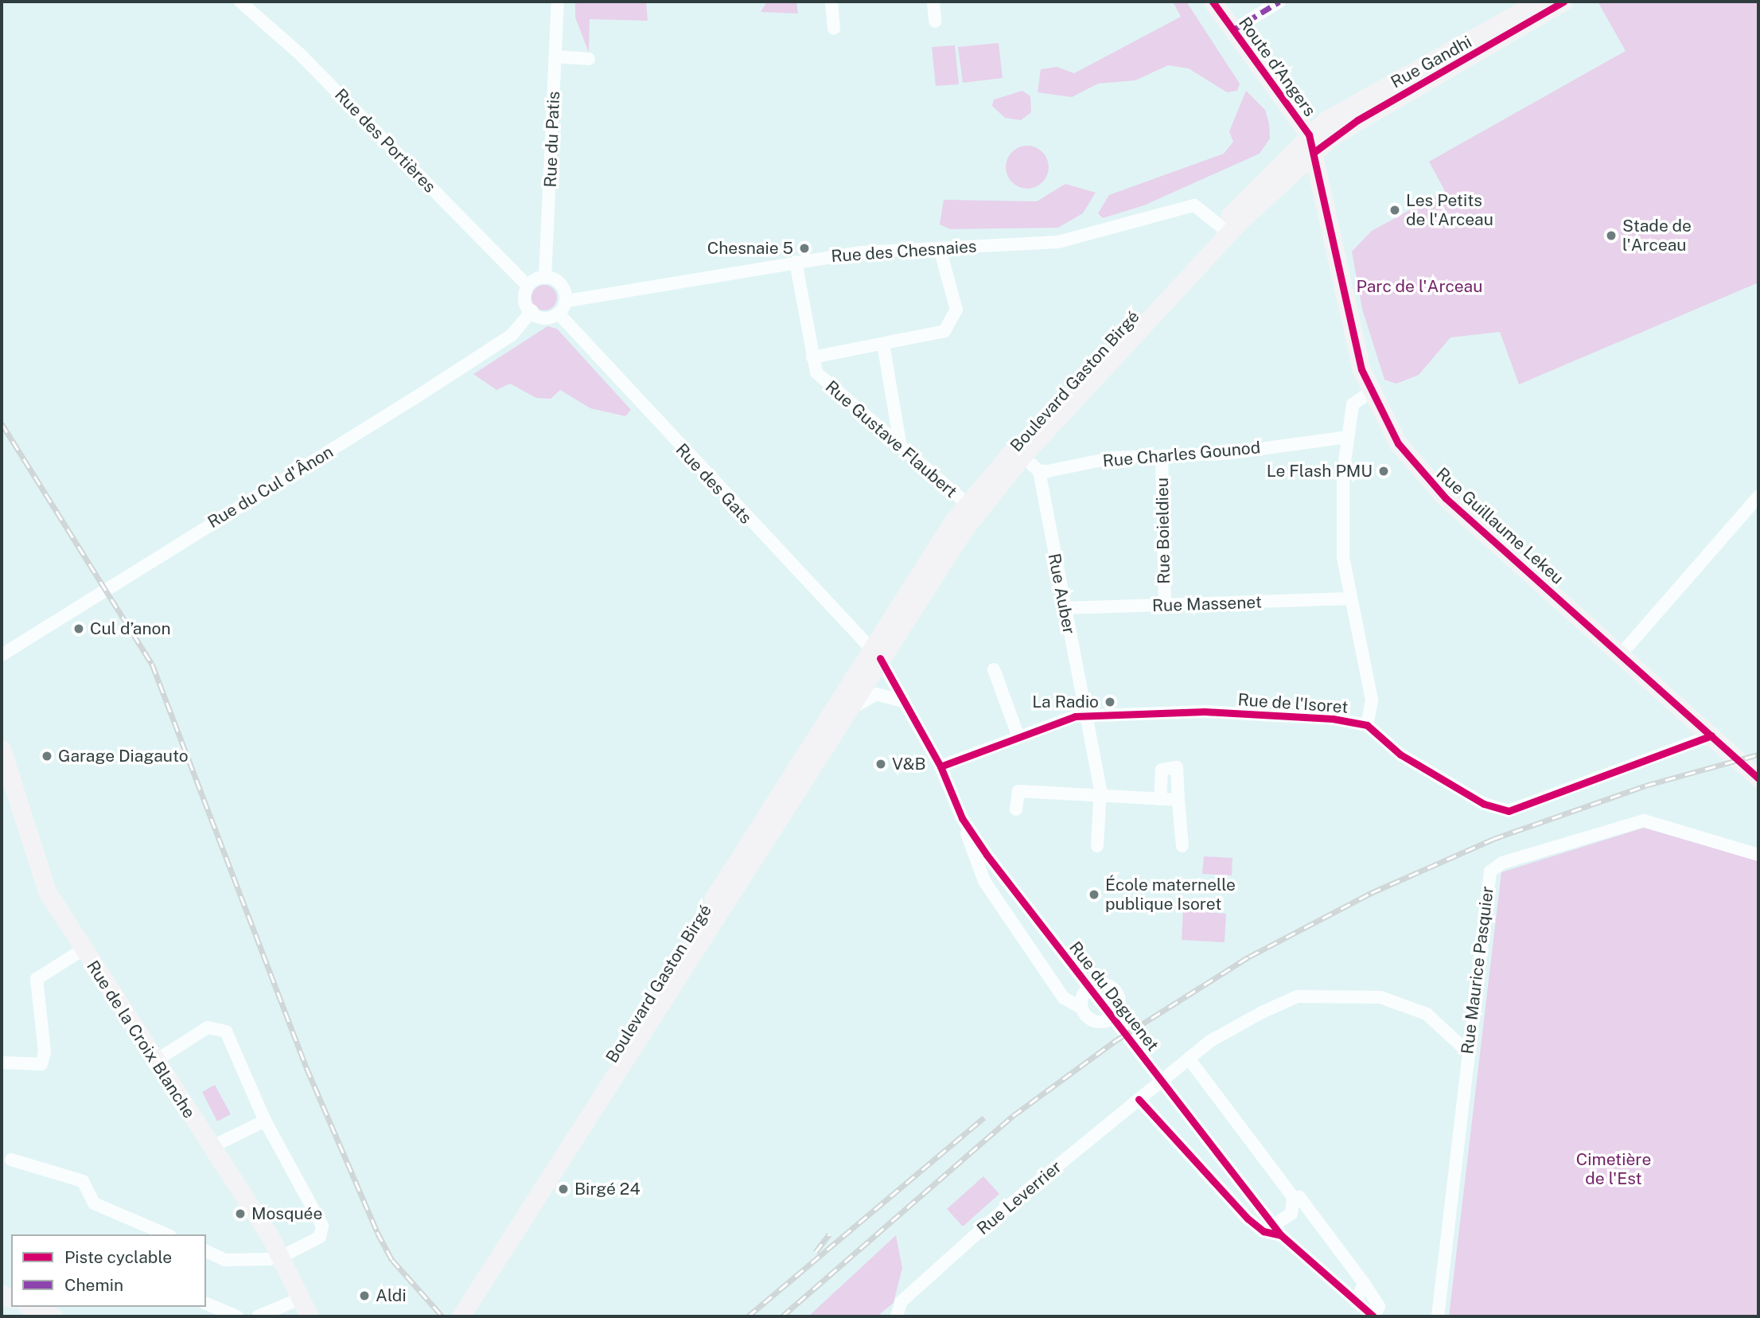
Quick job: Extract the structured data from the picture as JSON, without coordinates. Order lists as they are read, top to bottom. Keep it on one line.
{"streets":{"main road":["Rue Gandhi","Route d’Angers","Boulevard Gaston Birgé","Rue Guillaume Lekeu","Rue de la Croix Blanche"],"street":["Rue du Patis","Rue des Portières","Rue des Chesnaies","Rue Gustave Flaubert","Rue Charles Gounod","Rue des Gats","Rue du Cul d'Ânon","Rue Boieldieu","Rue Auber","Rue Massenet","Rue de l'Isoret","Rue Maurice Pasquier","Rue du Daguenet","Rue Leverrier"]},"crossings":[["Rue Gandhi","Route d’Angers"],["Rue Gandhi","Boulevard Gaston Birgé"],["Rue Gandhi","Rue Guillaume Lekeu"],["Route d’Angers","Boulevard Gaston Birgé"],["Route d’Angers","Rue Guillaume Lekeu"],["Rue du Patis","Rue des Portières"],["Rue du Patis","Rue des Chesnaies"],["Rue du Patis","Rue des Gats"],["Rue du Patis","Rue du Cul d'Ânon"],["Rue des Portières","Rue des Chesnaies"],["Rue des Portières","Rue des Gats"],["Rue des Portières","Rue du Cul d'Ânon"],["Rue des Chesnaies","Boulevard Gaston Birgé"],["Rue des Chesnaies","Rue Gustave Flaubert"],["Rue des Chesnaies","Rue des Gats"],["Rue des Chesnaies","Rue du Cul d'Ânon"],["Boulevard Gaston Birgé","Rue Gustave Flaubert"],["Boulevard Gaston Birgé","Rue des Gats"],["Boulevard Gaston Birgé","Rue Guillaume Lekeu"],["Boulevard Gaston Birgé","Rue du Daguenet"],["Rue Charles Gounod","Rue Boieldieu"],["Rue Charles Gounod","Rue Auber"],["Rue des Gats","Rue du Cul d'Ânon"],["Rue des Gats","Rue du Daguenet"],["Rue Guillaume Lekeu","Rue de l'Isoret"],["Rue Boieldieu","Rue Massenet"],["Rue Auber","Rue Massenet"],["Rue Auber","Rue de l'Isoret"],["Rue de l'Isoret","Rue du Daguenet"],["Rue Maurice Pasquier","Rue Leverrier"]],"parks":["Parc de l'Arceau","Cimetière de l'Est"],"places":["Les Petits de l'Arceau","Stade de l'Arceau","Chesnaie 5","Le Flash PMU","Cul d’anon","La Radio","Garage Diagauto","V&B","École maternelle publique Isoret","Birgé 24","Mosquée","Aldi"],"legend":["Piste cyclable","Chemin"]}
